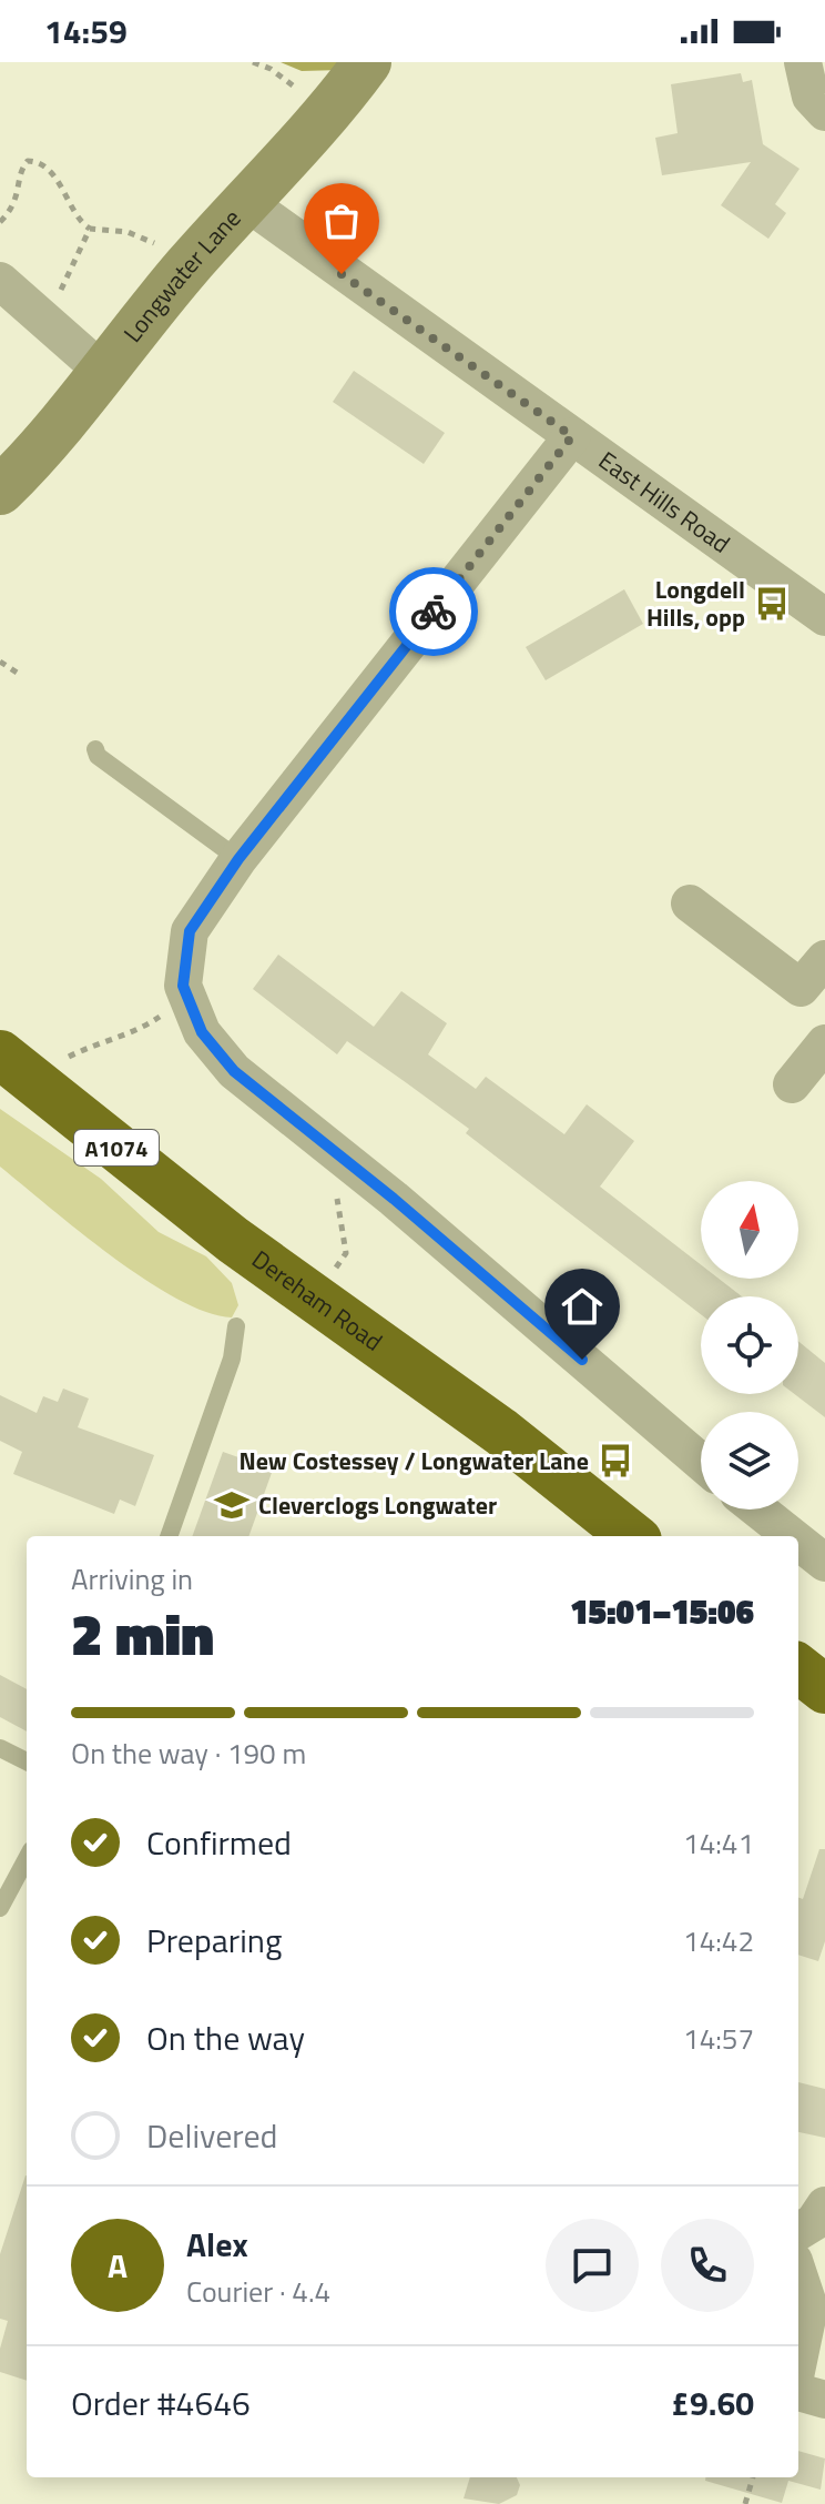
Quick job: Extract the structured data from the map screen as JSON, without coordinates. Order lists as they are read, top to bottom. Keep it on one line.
{"streets":{"highway":["A1074","Dereham Road"],"street":["Longwater Lane","East Hills Road"]},"crossings":[["Longwater Lane","East Hills Road"]],"places":{"bus stop":["Longdell Hills, opp","New Costessey / Longwater Lane"],"school or university":["Cleverclogs Longwater"]},"north":"top","page":{"status":"14:59","heading":["2 min","Arriving in","15:01–15:06"],"panel":["Alex","Courier · 4.4","Order #4646","£9.60"],"bar":"On the way · 190 m","list":[["Confirmed","14:41"],["Preparing","14:42"],["On the way","14:57"],"Delivered"],"round":"A"}}
